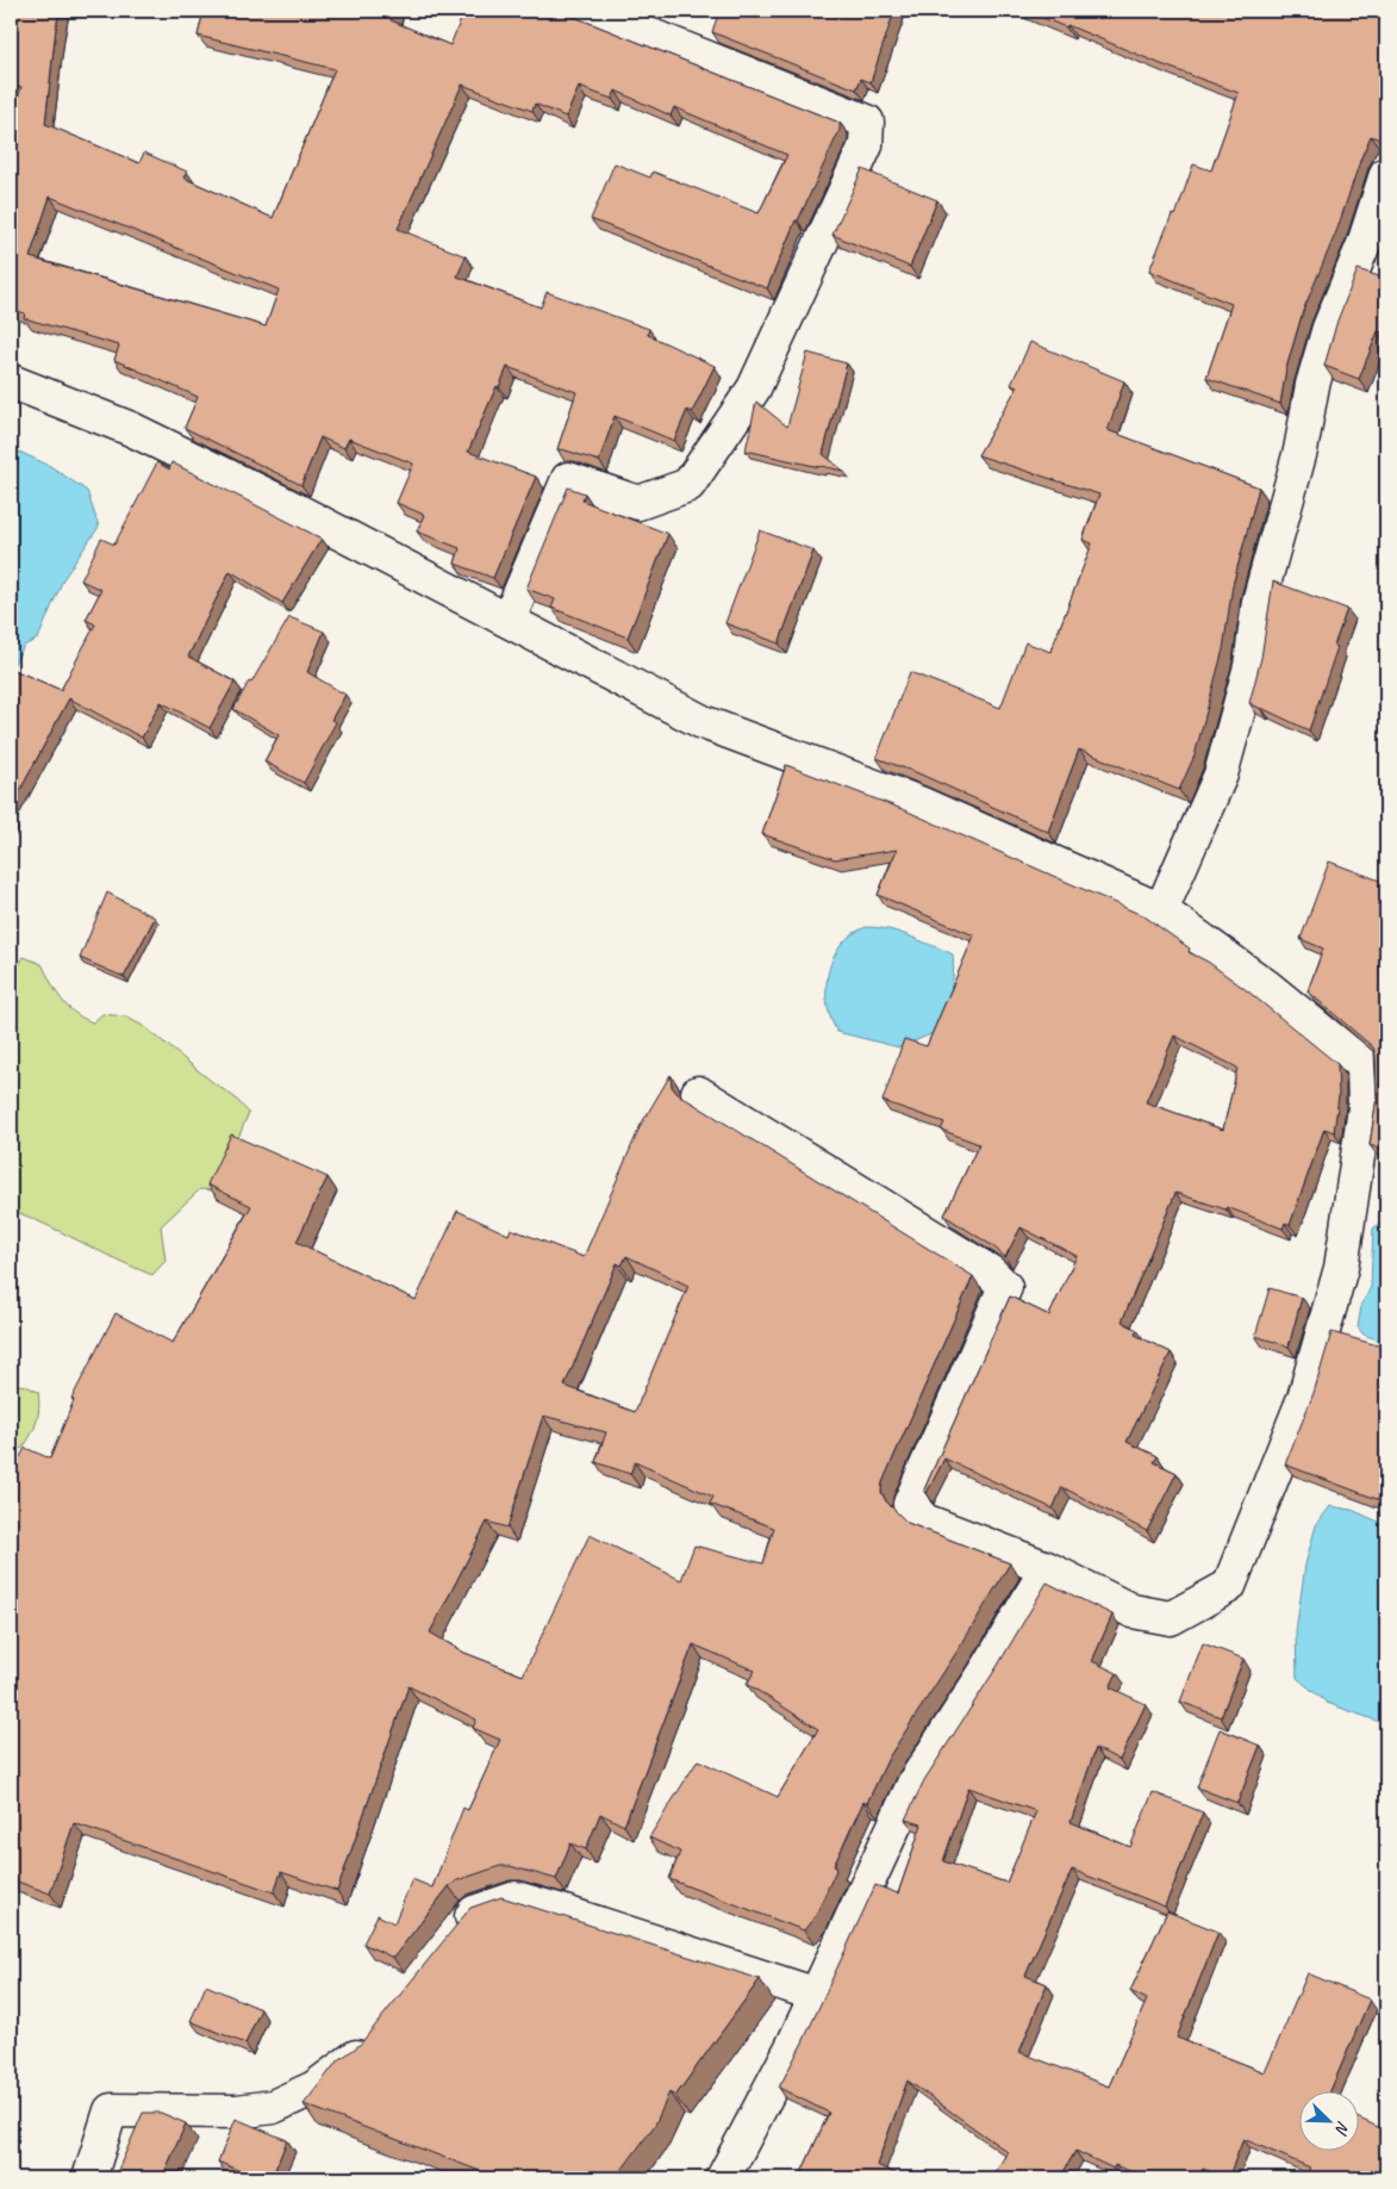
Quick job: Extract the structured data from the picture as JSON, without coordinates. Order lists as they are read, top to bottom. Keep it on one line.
{"north":"bottom right"}
